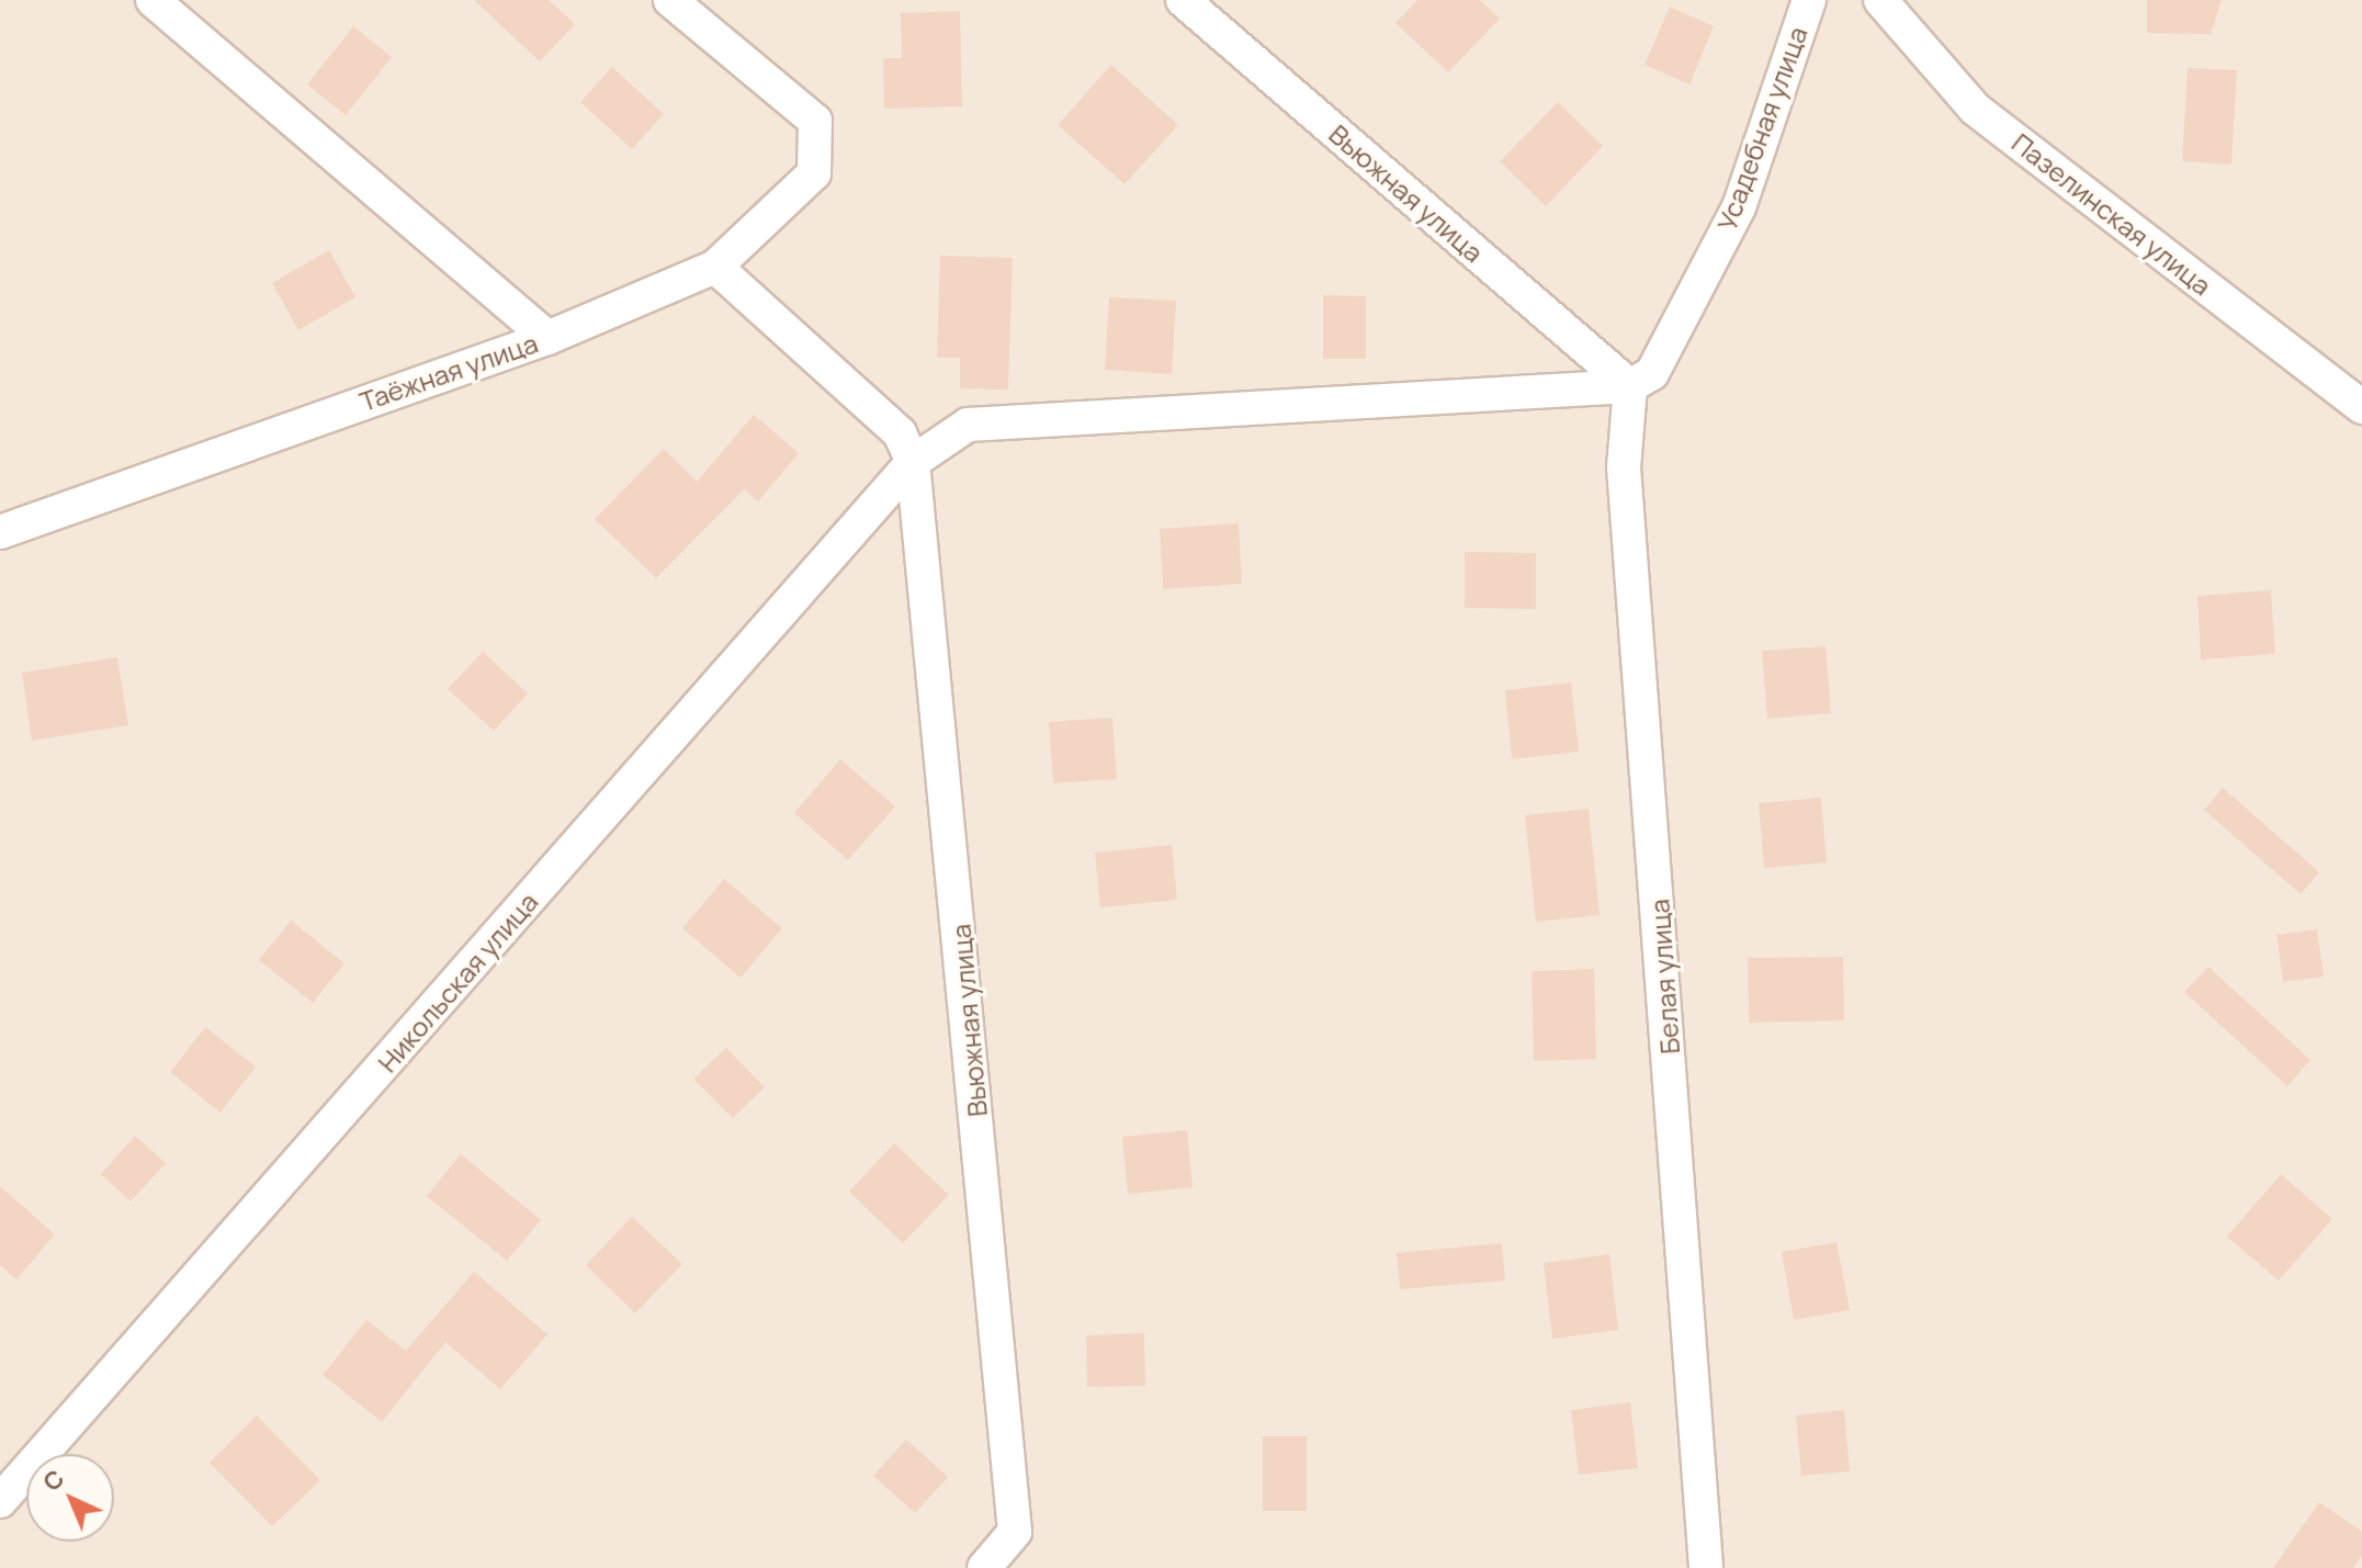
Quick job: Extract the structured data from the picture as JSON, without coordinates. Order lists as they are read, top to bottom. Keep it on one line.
{"streets":{"street":["Усадебная улица","Вьюжная улица","Пазелинская улица","Таёжная улица","Белая улица","Никольская улица"]},"crossings":[["Усадебная улица","Вьюжная улица"],["Усадебная улица","Белая улица"],["Усадебная улица","Никольская улица"],["Вьюжная улица","Белая улица"],["Вьюжная улица","Никольская улица"],["Белая улица","Никольская улица"]],"north":"top left"}
